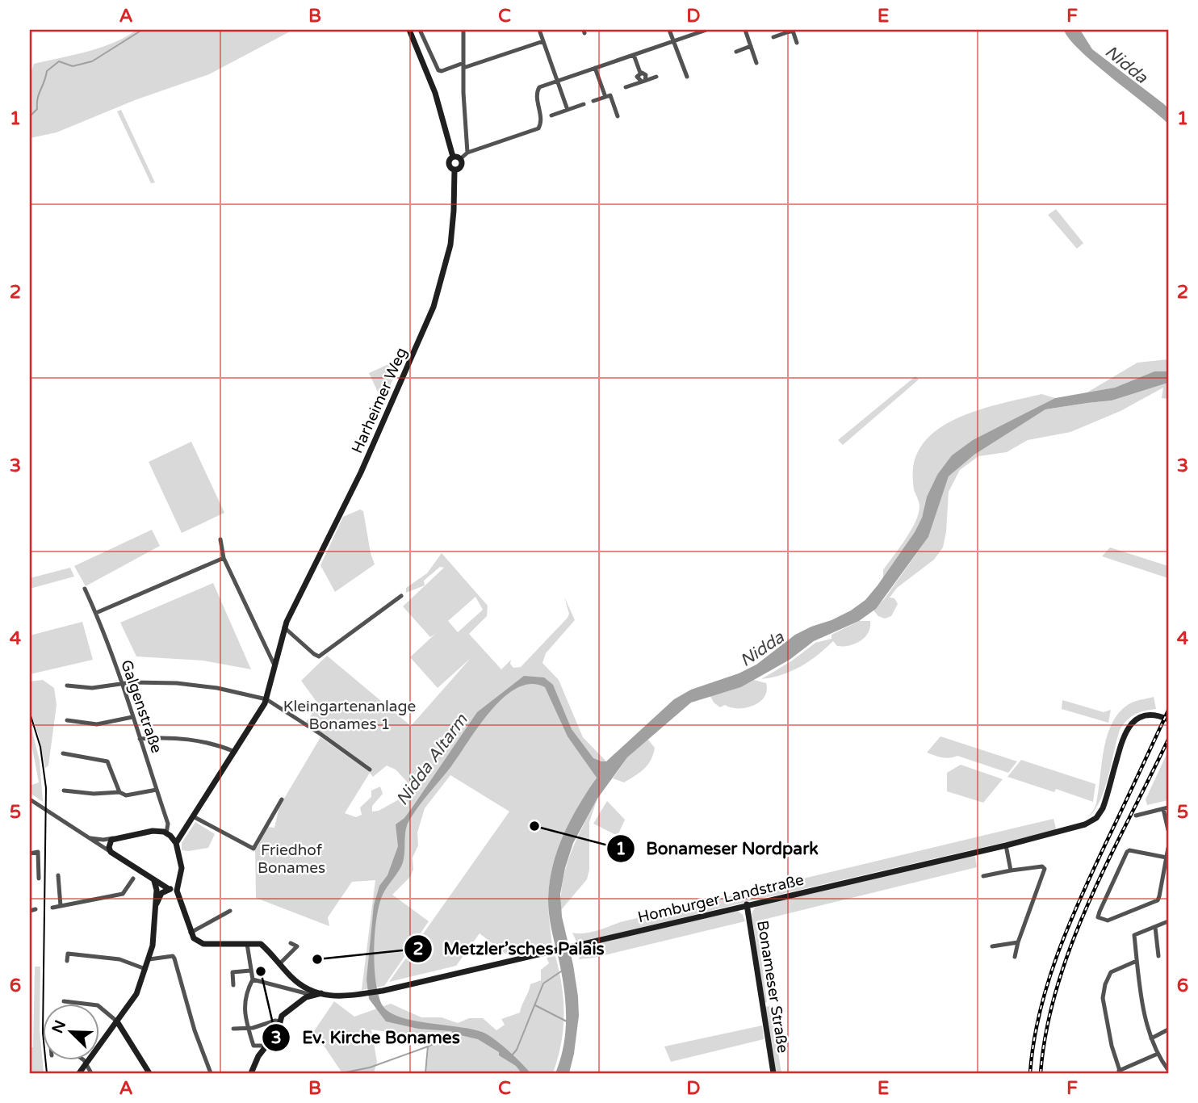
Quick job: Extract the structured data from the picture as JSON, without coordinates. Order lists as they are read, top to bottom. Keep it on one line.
{"streets":{"street":["Harheimer Weg","Galgenstraße","Homburger Landstraße","Bonameser Straße"]},"crossings":[["Homburger Landstraße","Bonameser Straße"]],"water":["Nidda","Nidda Altarm"],"parks":["Kleingartenanlage Bonames 1","Friedhof Bonames"],"places":["Bonameser Nordpark","Metzler’sches Palais","Ev. Kirche Bonames"],"north":"top left","grid":{"columns":["A","B","C","D","E","F"],"rows":["1","2","3","4","5","6"]}}
